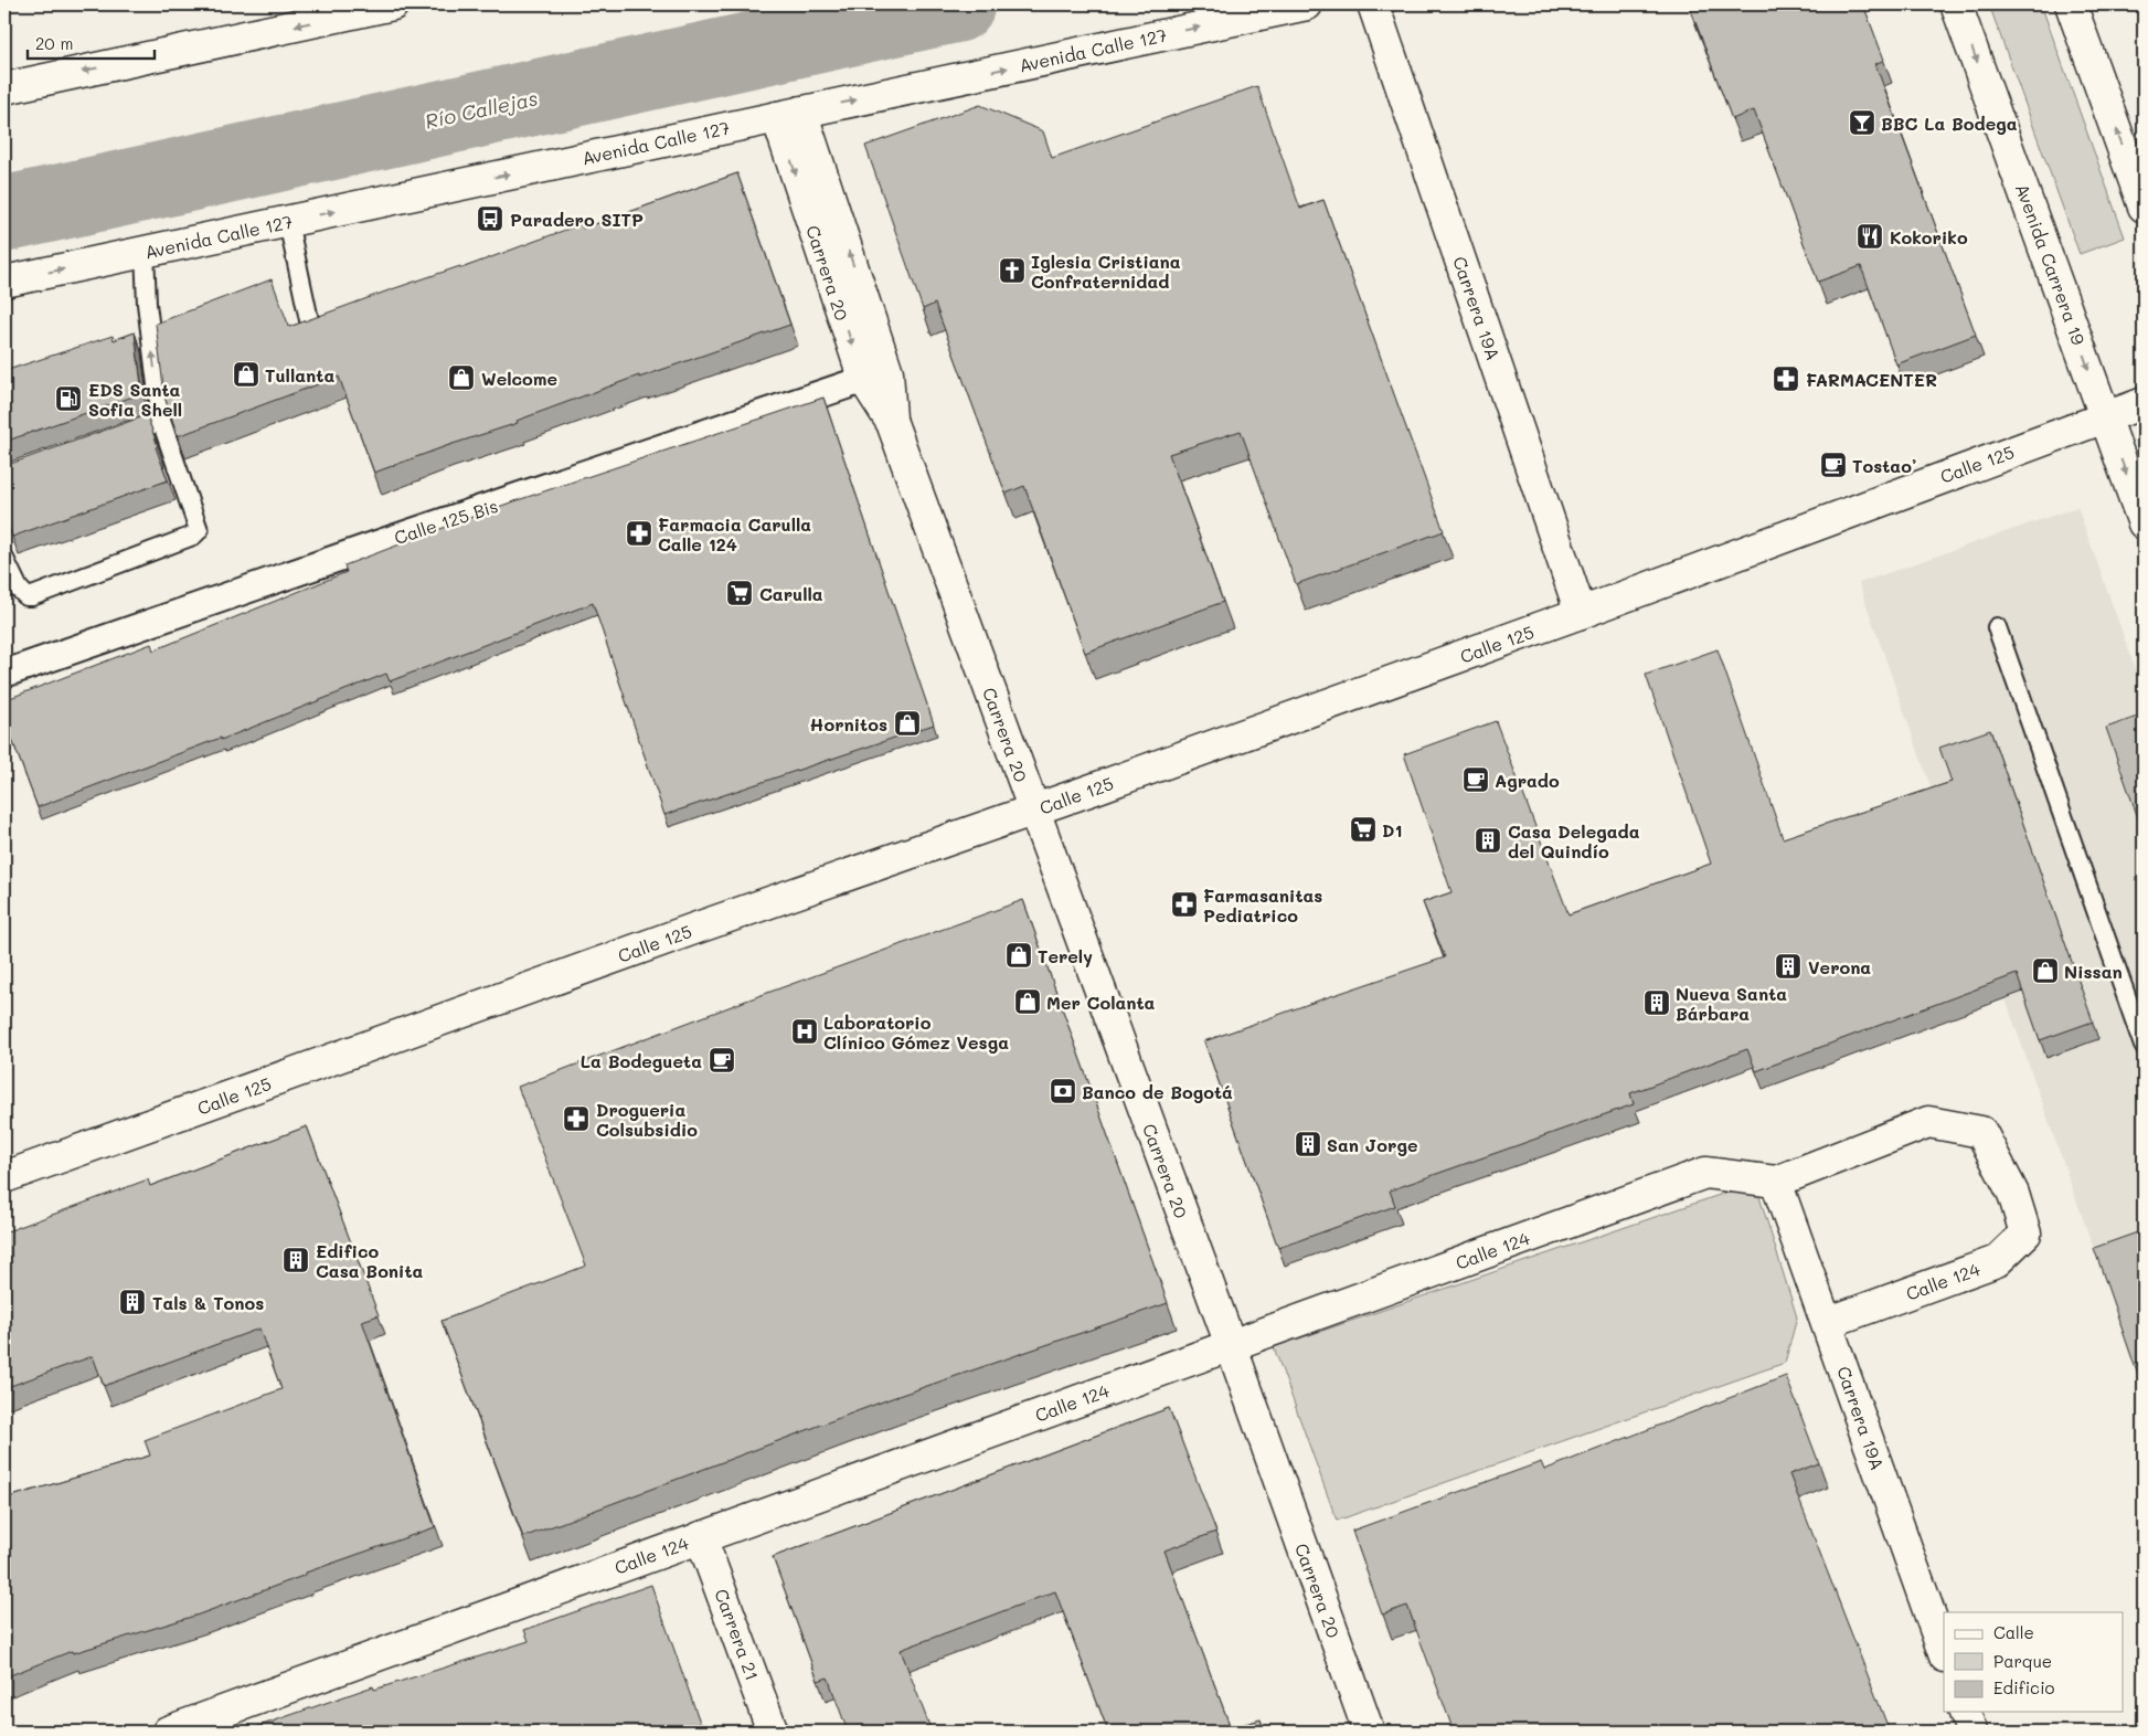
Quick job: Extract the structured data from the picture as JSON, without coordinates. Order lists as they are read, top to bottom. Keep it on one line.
{"streets":{"street":["Avenida Calle 127","Avenida Carrera 19","Carrera 20","Carrera 19A","Calle 125","Calle 125 Bis","Calle 124","Carrera 21"]},"crossings":[["Avenida Calle 127","Carrera 20"],["Avenida Carrera 19","Calle 125"],["Carrera 20","Calle 125"],["Carrera 20","Calle 125 Bis"],["Carrera 20","Calle 124"],["Carrera 19A","Calle 125"],["Carrera 19A","Calle 124"],["Calle 124","Carrera 21"]],"one_way":["Avenida Calle 127"],"water":["Río Callejas"],"places":{"bar":["BBC La Bodega"],"bus stop":["Paradero SITP"],"restaurant":["Kokoriko"],"church":["Iglesia Cristiana Confraternidad"],"shop":["Tullanta","Welcome","Hornitos","Terely","Nissan","Mer Colanta"],"pharmacy":["FARMACENTER","Farmacia Carulla Calle 124","Farmasanitas Pediatrico","Drogueria Colsubsidio"],"fuel station":["EDS Santa Sofia Shell"],"cafe":["Tostao’","Agrado","La Bodegueta"],"supermarket":["Carulla","D1"],"building":["Casa Delegada del Quindío","Verona","Nueva Santa Bárbara","San Jorge","Edifico Casa Bonita","Tals & Tonos"],"hospital":["Laboratorio Clínico Gómez Vesga"],"bank":["Banco de Bogotá"]},"legend":["Calle","Parque","Edificio"],"scale_bar":"20 m"}
